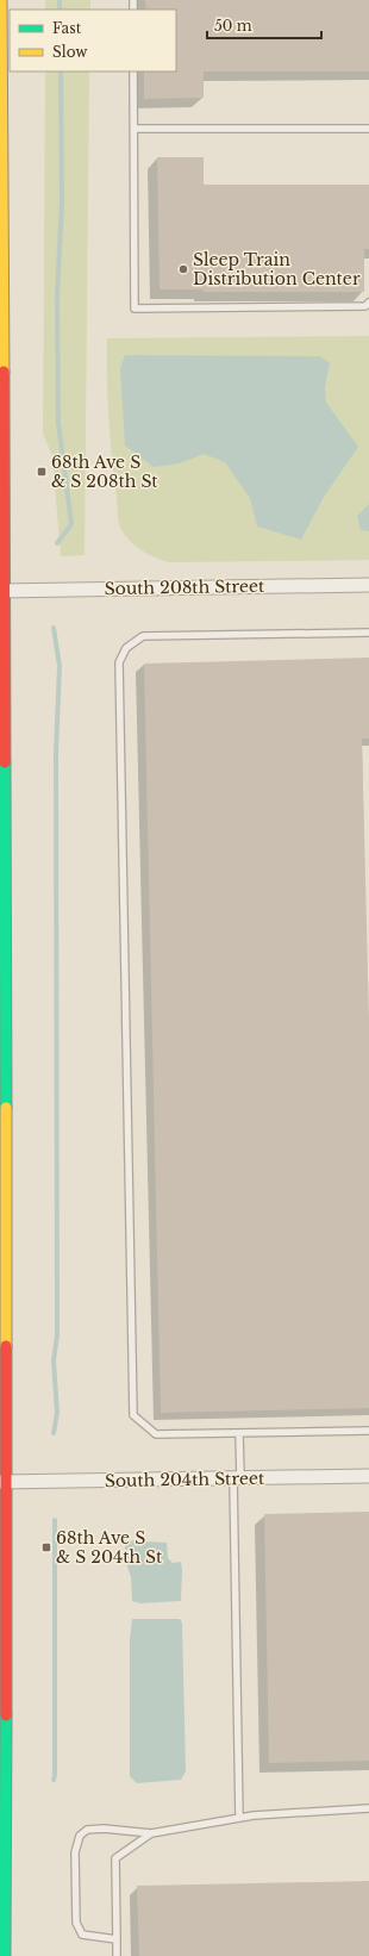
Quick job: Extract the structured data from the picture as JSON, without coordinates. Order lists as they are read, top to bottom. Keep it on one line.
{"streets":{"street":["South 208th Street","South 204th Street"]},"places":{"other":["Sleep Train Distribution Center"],"transit":["68th Ave S & S 208th St","68th Ave S & S 204th St"]},"legend":["Fast","Slow"],"scale_bar":"50 m"}
